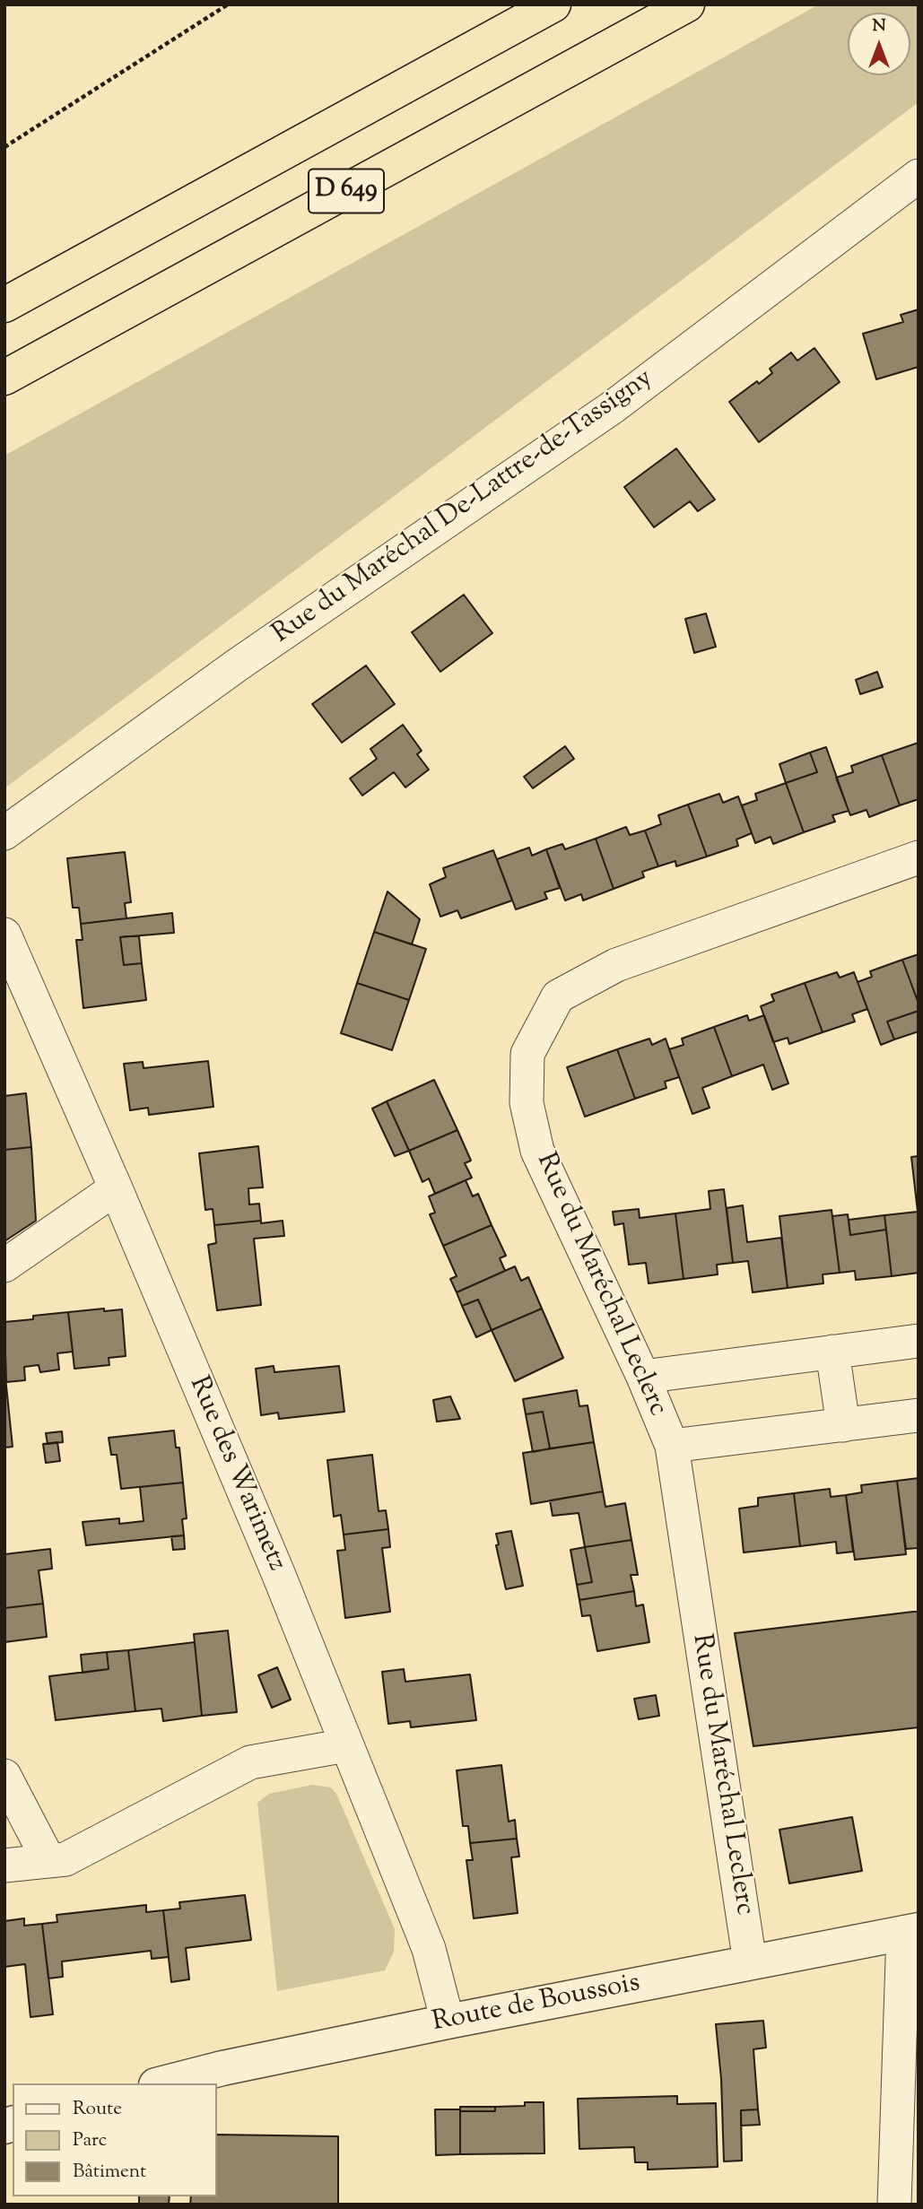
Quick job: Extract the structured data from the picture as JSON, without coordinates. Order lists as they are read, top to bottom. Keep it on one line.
{"streets":{"highway":["D 649"],"street":["Rue du Maréchal De-Lattre-de-Tassigny","Rue du Maréchal Leclerc","Rue des Warimetz","Route de Boussois"]},"crossings":[["Rue du Maréchal Leclerc","Route de Boussois"],["Rue des Warimetz","Route de Boussois"]],"legend":["Route","Parc","Bâtiment"],"north":"top"}
